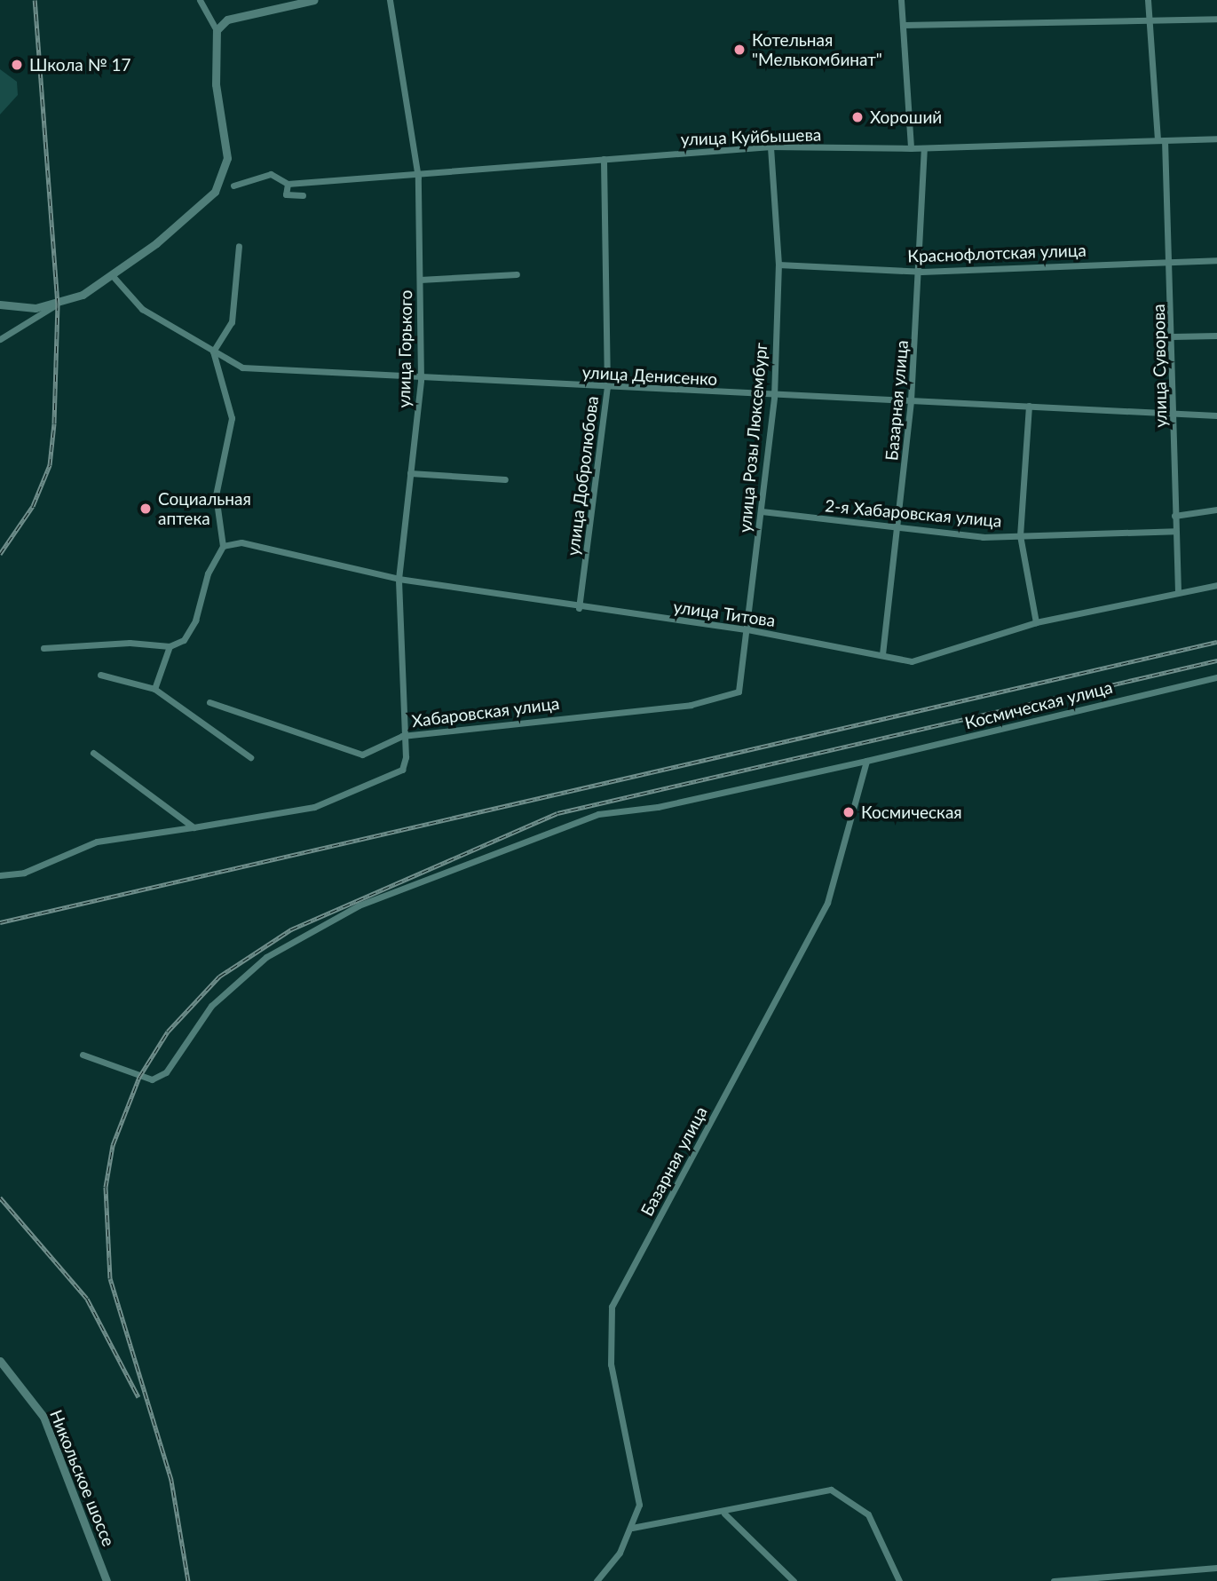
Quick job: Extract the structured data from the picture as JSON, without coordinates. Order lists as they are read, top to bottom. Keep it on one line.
{"streets":{"street":["улица Куйбышева","Краснофлотская улица","улица Горького","улица Суворова","улица Денисенко","Базарная улица","улица Розы Люксембург","улица Добролюбова","2-я Хабаровская улица","улица Титова","Космическая улица","Хабаровская улица","Никольское шоссе"]},"crossings":[["улица Куйбышева","улица Горького"],["улица Куйбышева","улица Суворова"],["улица Куйбышева","Базарная улица"],["улица Куйбышева","улица Розы Люксембург"],["улица Куйбышева","улица Добролюбова"],["Краснофлотская улица","улица Суворова"],["Краснофлотская улица","Базарная улица"],["Краснофлотская улица","улица Розы Люксембург"],["улица Горького","улица Денисенко"],["улица Горького","улица Титова"],["улица Горького","Хабаровская улица"],["улица Суворова","улица Денисенко"],["улица Суворова","2-я Хабаровская улица"],["улица Суворова","улица Титова"],["улица Денисенко","Базарная улица"],["улица Денисенко","улица Розы Люксембург"],["улица Денисенко","улица Добролюбова"],["Базарная улица","2-я Хабаровская улица"],["Базарная улица","улица Титова"],["Базарная улица","Космическая улица"],["улица Розы Люксембург","2-я Хабаровская улица"],["улица Розы Люксембург","улица Титова"],["улица Розы Люксембург","Хабаровская улица"],["улица Добролюбова","улица Титова"]],"places":["Котельная \"Мелькомбинат\"","Школа № 17","Хороший","Социальная аптека","Космическая"]}
